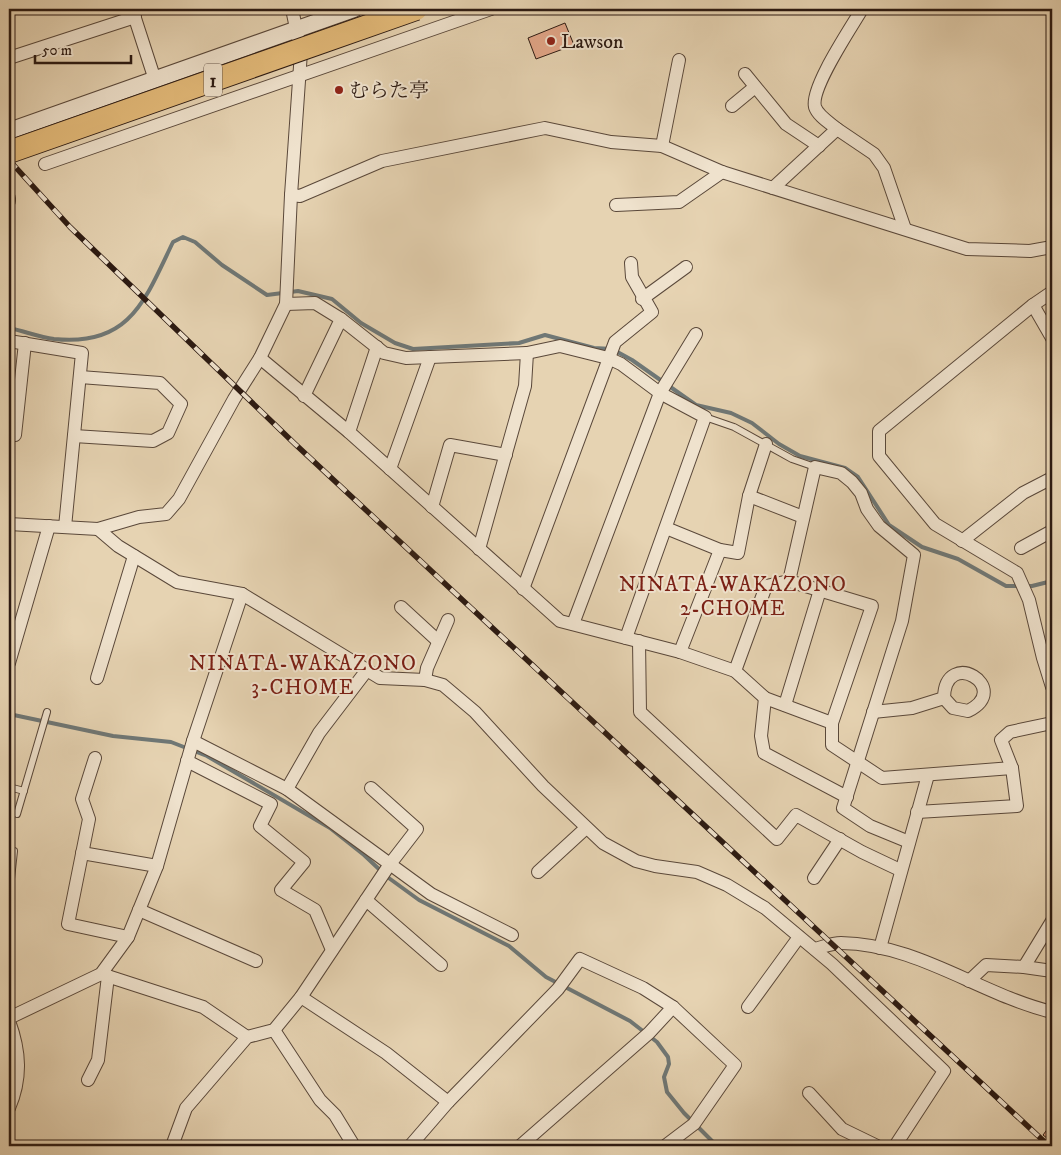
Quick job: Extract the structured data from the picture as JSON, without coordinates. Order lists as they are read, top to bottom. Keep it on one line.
{"streets":{"highway":["1"]},"districts":["NINATA-WAKAZONO 2-CHOME","NINATA-WAKAZONO 3-CHOME"],"places":["Lawson","むらた亭"],"scale_bar":"50 m"}
